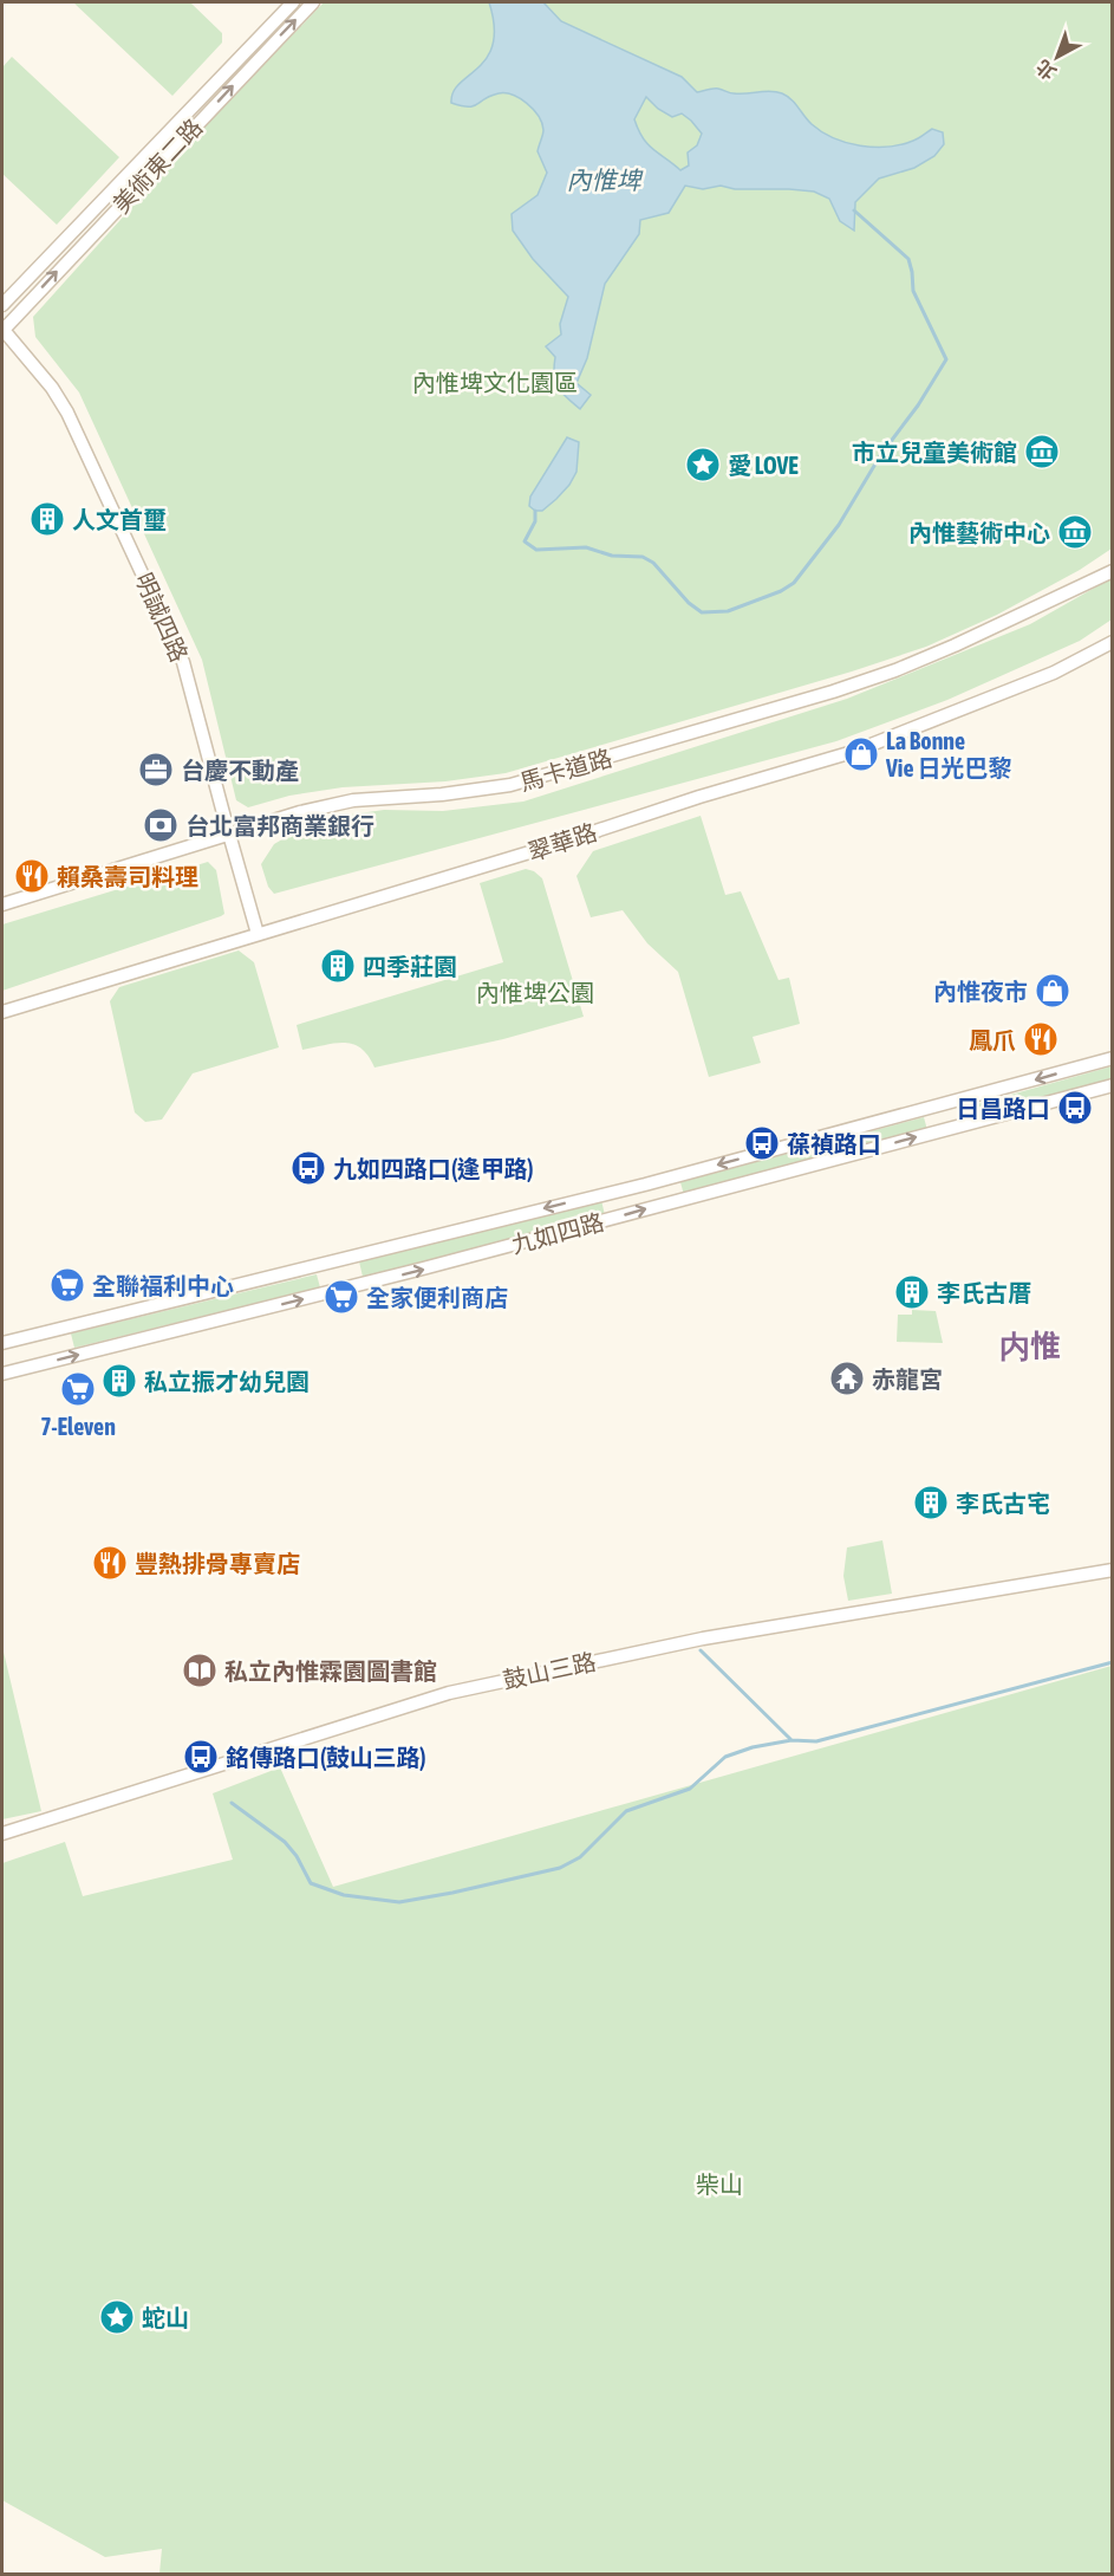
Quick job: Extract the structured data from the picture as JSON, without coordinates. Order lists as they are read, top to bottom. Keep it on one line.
{"streets":{"street":["美術東二路","明誠四路","馬卡道路","翠華路","九如四路","鼓山三路"]},"crossings":[["美術東二路","明誠四路"],["明誠四路","馬卡道路"],["明誠四路","翠華路"]],"districts":["内惟"],"water":["內惟埤"],"parks":["內惟埤文化園區","內惟埤公園","柴山"],"places":{"museum":["市立兒童美術館","內惟藝術中心"],"place":["愛 LOVE","蛇山"],"building":["人文首璽","四季莊園","李氏古厝","私立振才幼兒園","李氏古宅"],"shop":["La Bonne Vie 日光巴黎","內惟夜市"],"office":["台慶不動產"],"bank":["台北富邦商業銀行"],"restaurant":["賴桑壽司料理","鳳爪","豐熱排骨專賣店"],"bus stop":["日昌路口","葆禎路口","九如四路口(逢甲路)","銘傳路口(鼓山三路)"],"supermarket":["全聯福利中心","全家便利商店","7-Eleven"],"temple":["赤龍宮"],"library":["私立內惟霖園圖書館"]},"north":"bottom left"}
